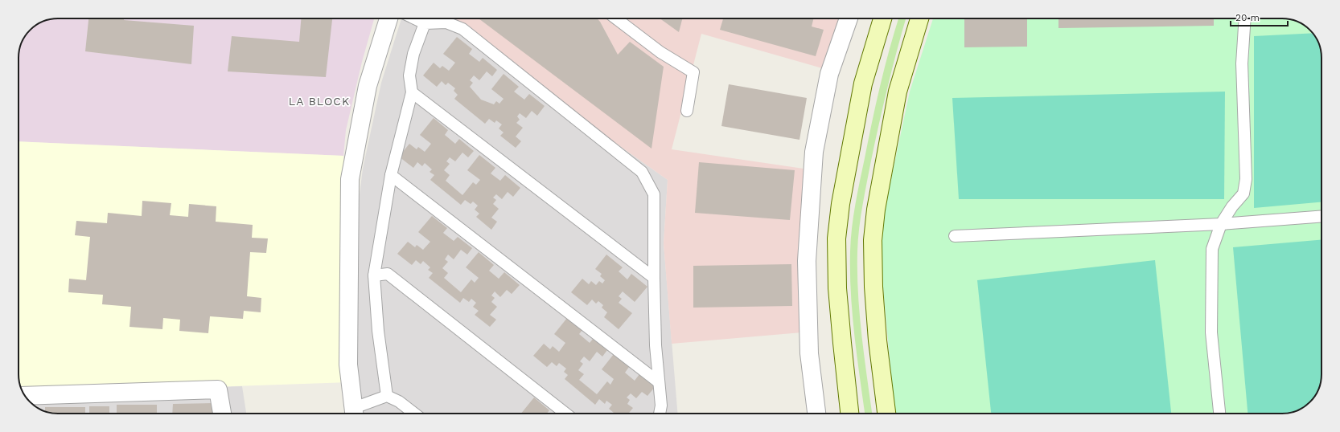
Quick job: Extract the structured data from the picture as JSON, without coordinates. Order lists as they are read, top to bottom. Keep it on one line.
{"districts":["LA BLOCK"],"scale_bar":"20 m"}
